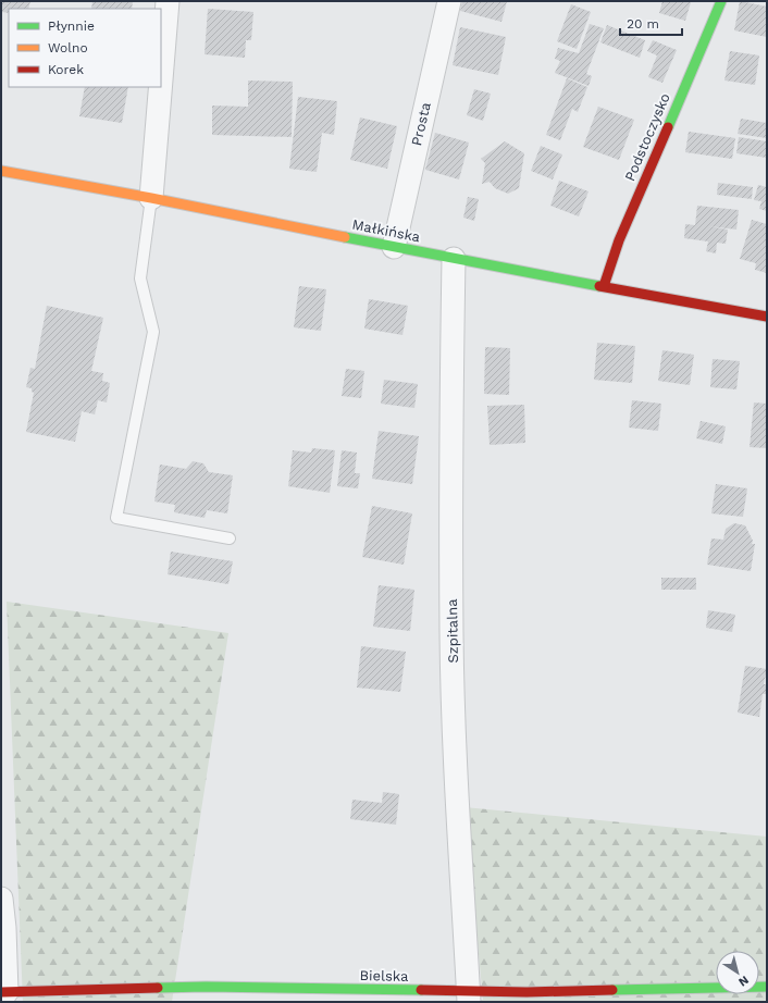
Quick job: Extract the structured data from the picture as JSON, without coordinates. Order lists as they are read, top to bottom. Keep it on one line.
{"streets":{"street":["Prosta","Podstoczysko","Małkińska","Szpitalna","Bielska"]},"crossings":[["Prosta","Małkińska"],["Podstoczysko","Małkińska"],["Małkińska","Szpitalna"],["Szpitalna","Bielska"]],"legend":["Płynnie","Wolno","Korek"],"scale_bar":"20 m","north":"bottom right"}
